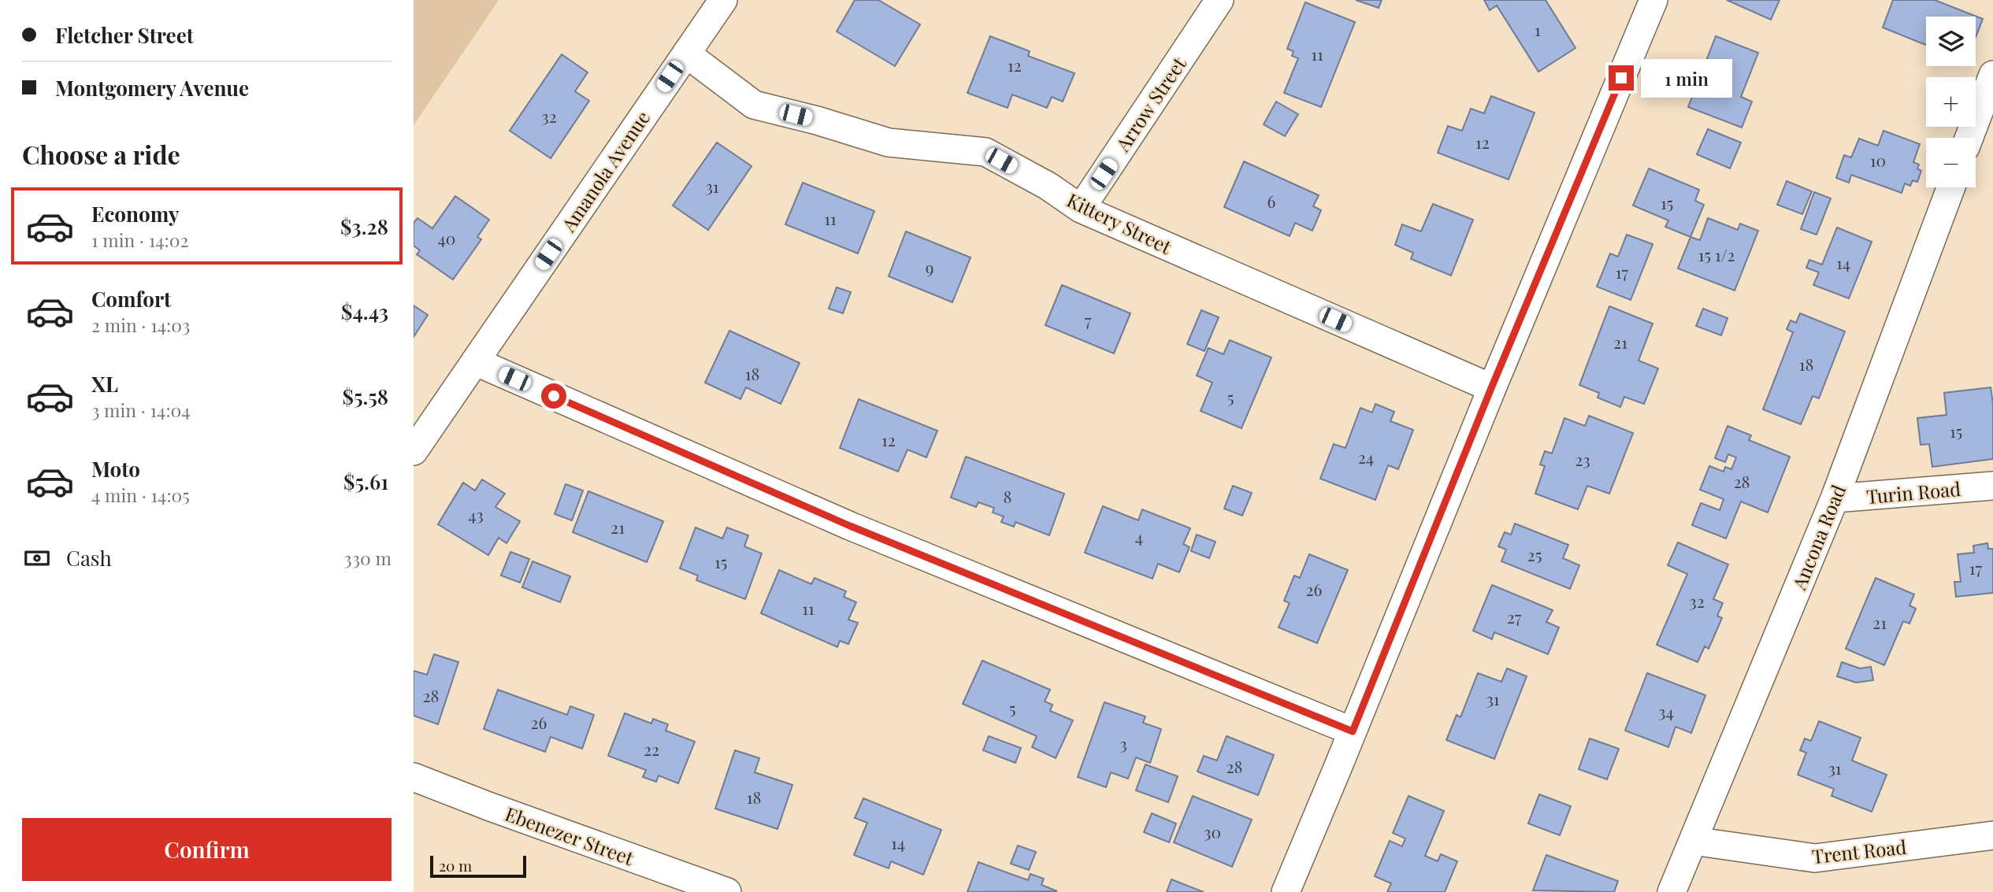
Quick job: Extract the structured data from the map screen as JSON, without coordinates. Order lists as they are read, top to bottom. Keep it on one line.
{"streets":{"street":["Arrow Street","Amanola Avenue","Kittery Street","Turin Road","Ancona Road","Ebenezer Street","Trent Road"]},"crossings":[["Arrow Street","Kittery Street"],["Amanola Avenue","Kittery Street"],["Turin Road","Ancona Road"],["Ancona Road","Trent Road"]],"house_numbers":["1","11","12","32","12","10","31","6","15","11","40","15 1/2","14","9","17","7","21","18","18","5","15","12","24","23","28","8","43","21","4","25","15","17","26","32","11","27","21","28","31","5","34","26","3","22","28","31","18","30","14"],"scale_bar":"20 m","page":{"banner":["Fletcher Street","Montgomery Avenue"],"map_buttons":["+","−"],"bubble":"1 min","heading":"Choose a ride","list":[{"name":"Economy","note":"1 min · 14:02","value":"$3.28"},{"name":"Comfort","note":"2 min · 14:03","value":"$4.43"},{"name":"XL","note":"3 min · 14:04","value":"$5.58"},{"name":"Moto","note":"4 min · 14:05","value":"$5.61"}],"pay":["Cash","330 m"],"buttons":"Confirm","scale":"20 m"}}
